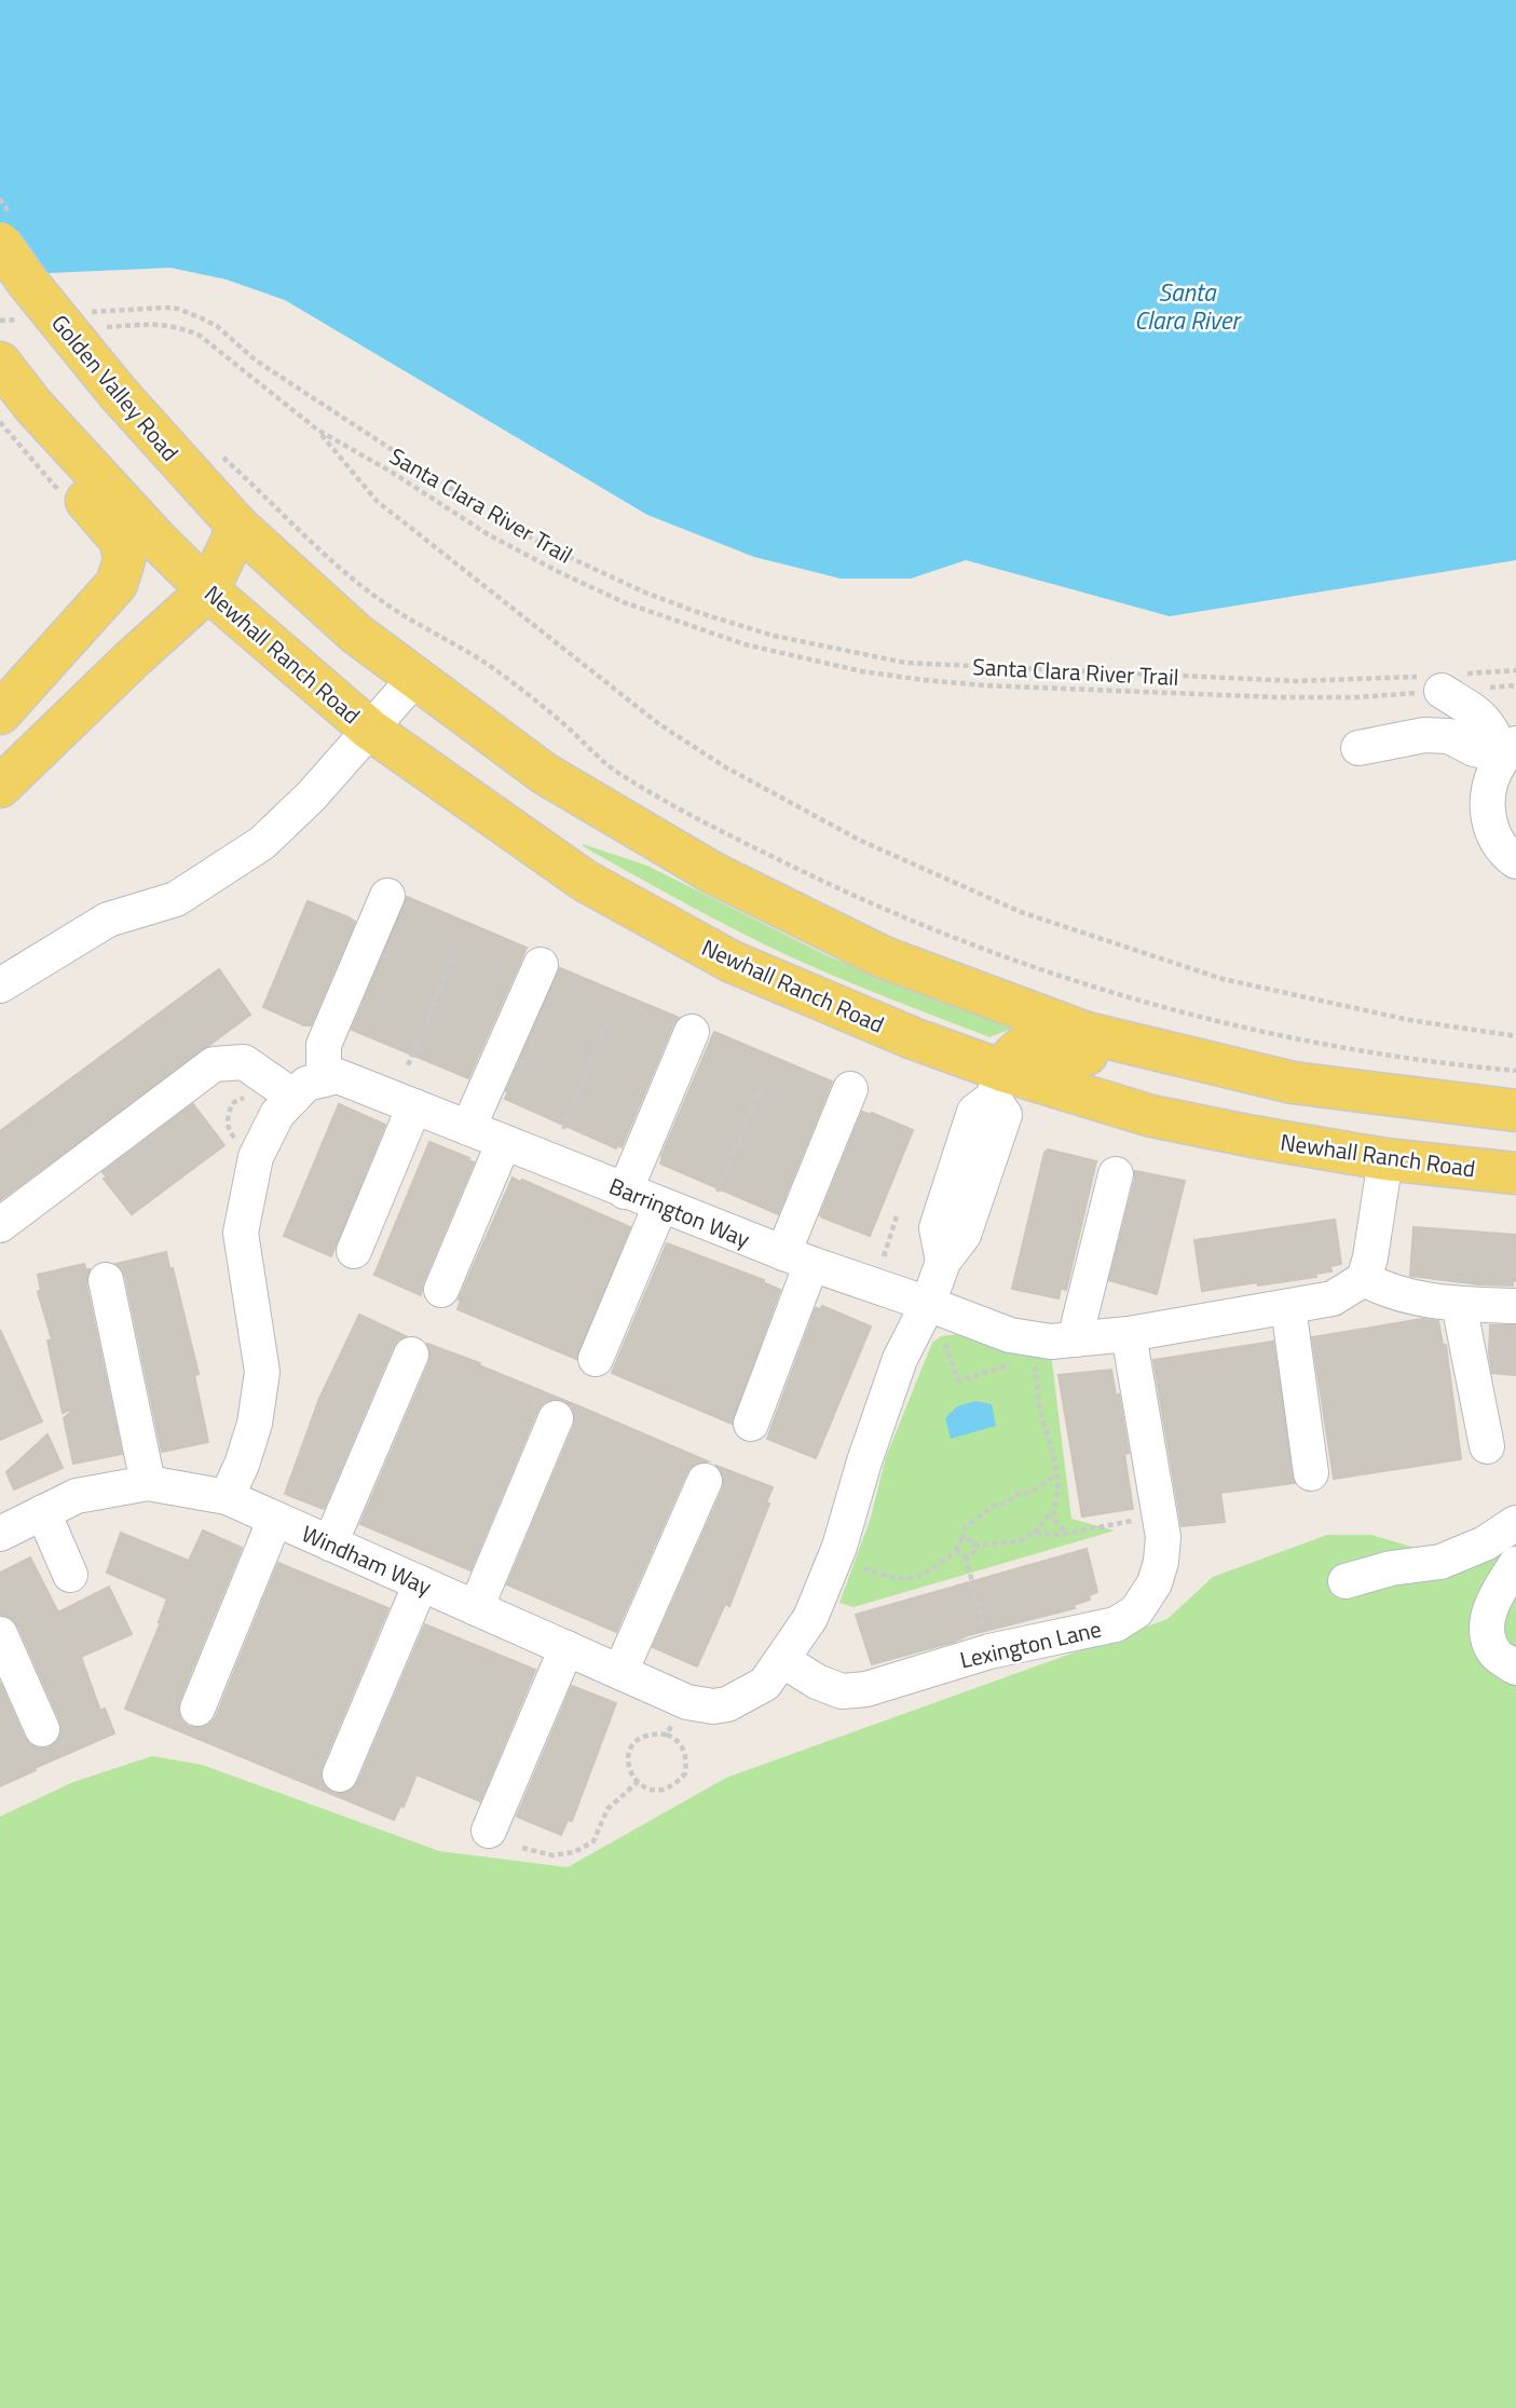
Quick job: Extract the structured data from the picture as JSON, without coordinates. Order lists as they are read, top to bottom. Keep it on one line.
{"streets":{"main road":["Golden Valley Road","Newhall Ranch Road"],"street":["Barrington Way","Windham Way","Lexington Lane"],"path":["Santa Clara River Trail"]},"crossings":[["Barrington Way","Lexington Lane"],["Windham Way","Lexington Lane"]],"water":["Santa Clara River"]}
